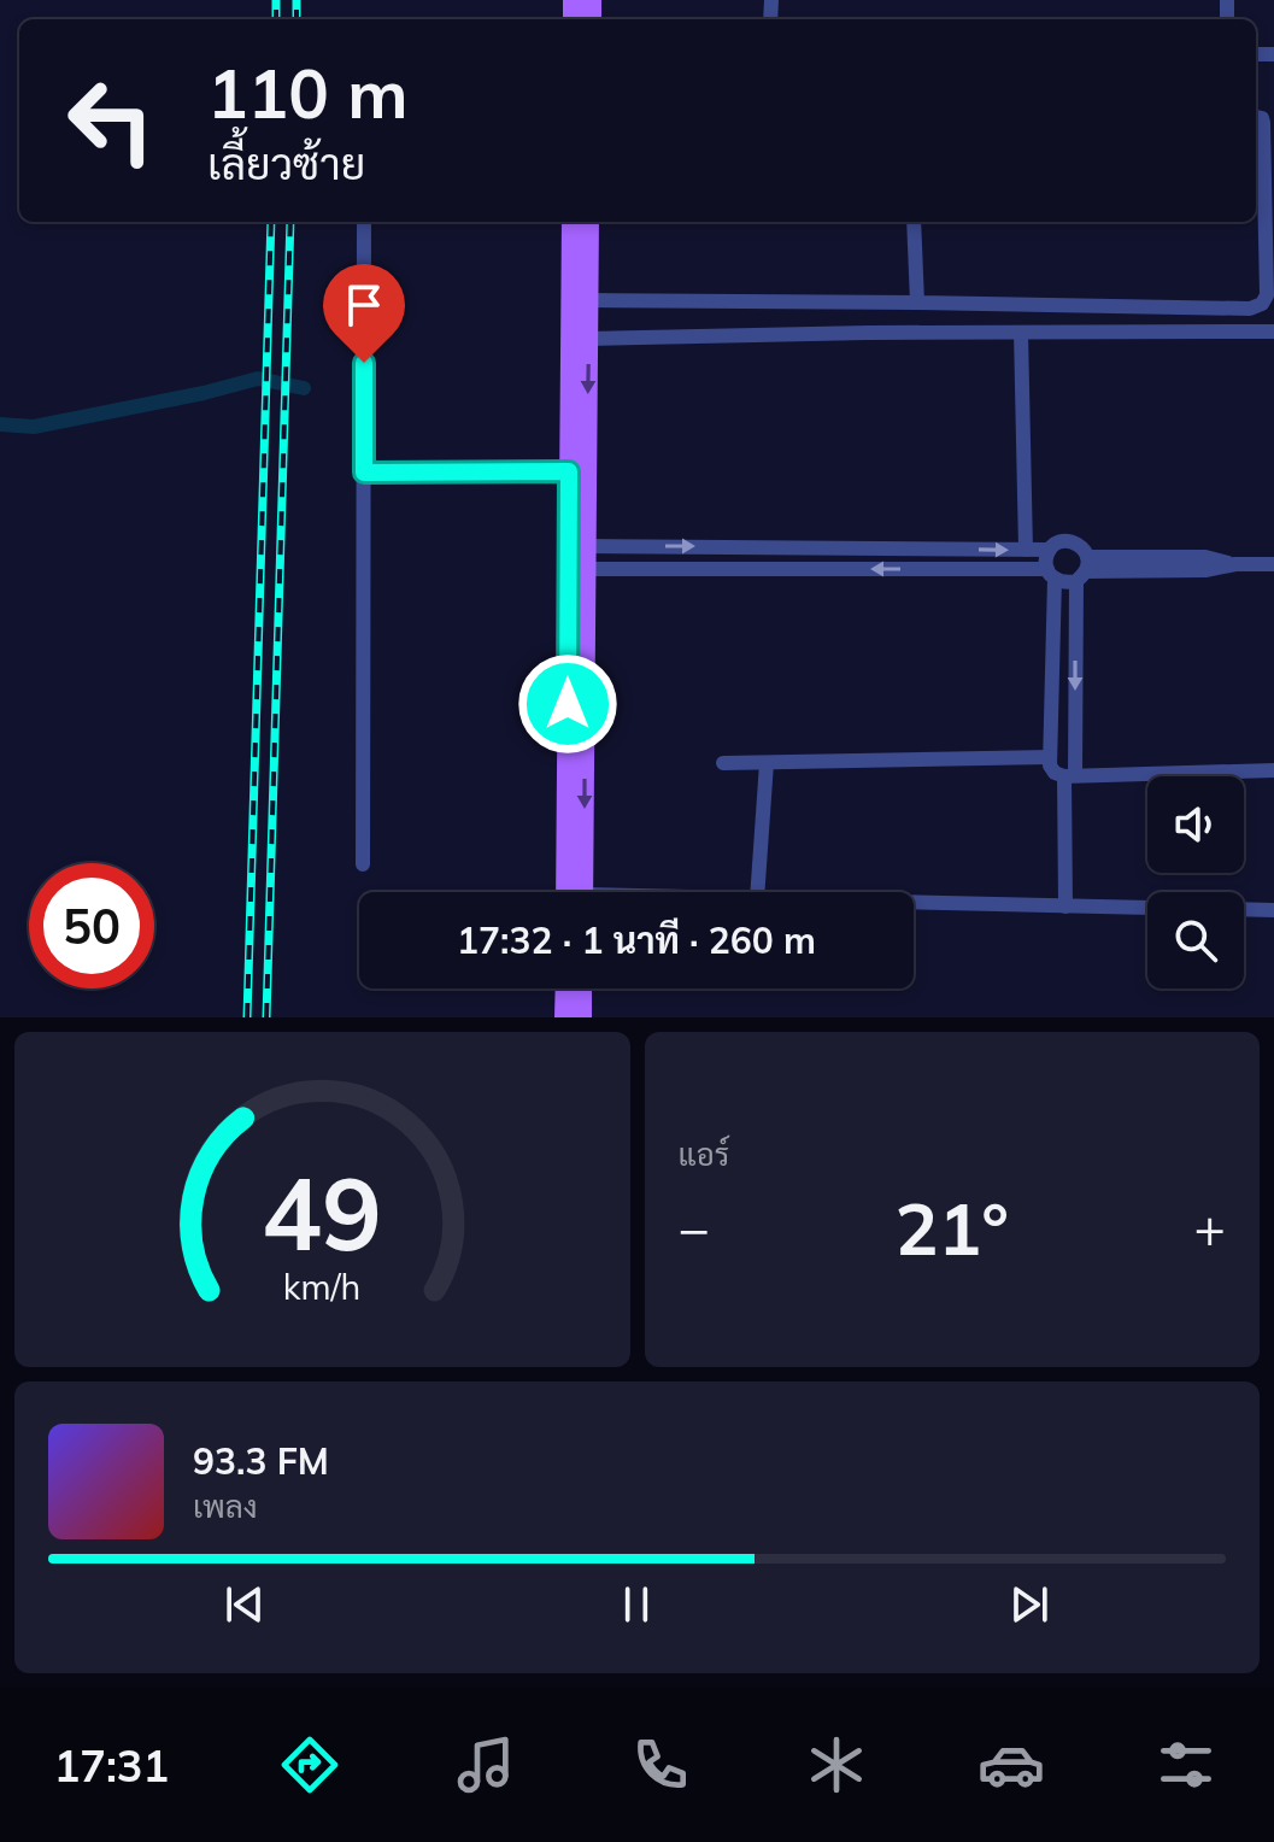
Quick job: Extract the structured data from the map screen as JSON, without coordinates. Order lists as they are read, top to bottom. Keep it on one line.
{"page":{"turn":["110 m","เลี้ยวซ้าย"],"limit":"50","trip":"17:32 · 1 นาที · 260 m","tile":"แอร์","heat":["−","21°","+"],"song":["93.3 FM","เพลง"],"tabs":"17:31","gauge":["49","km/h"]}}
